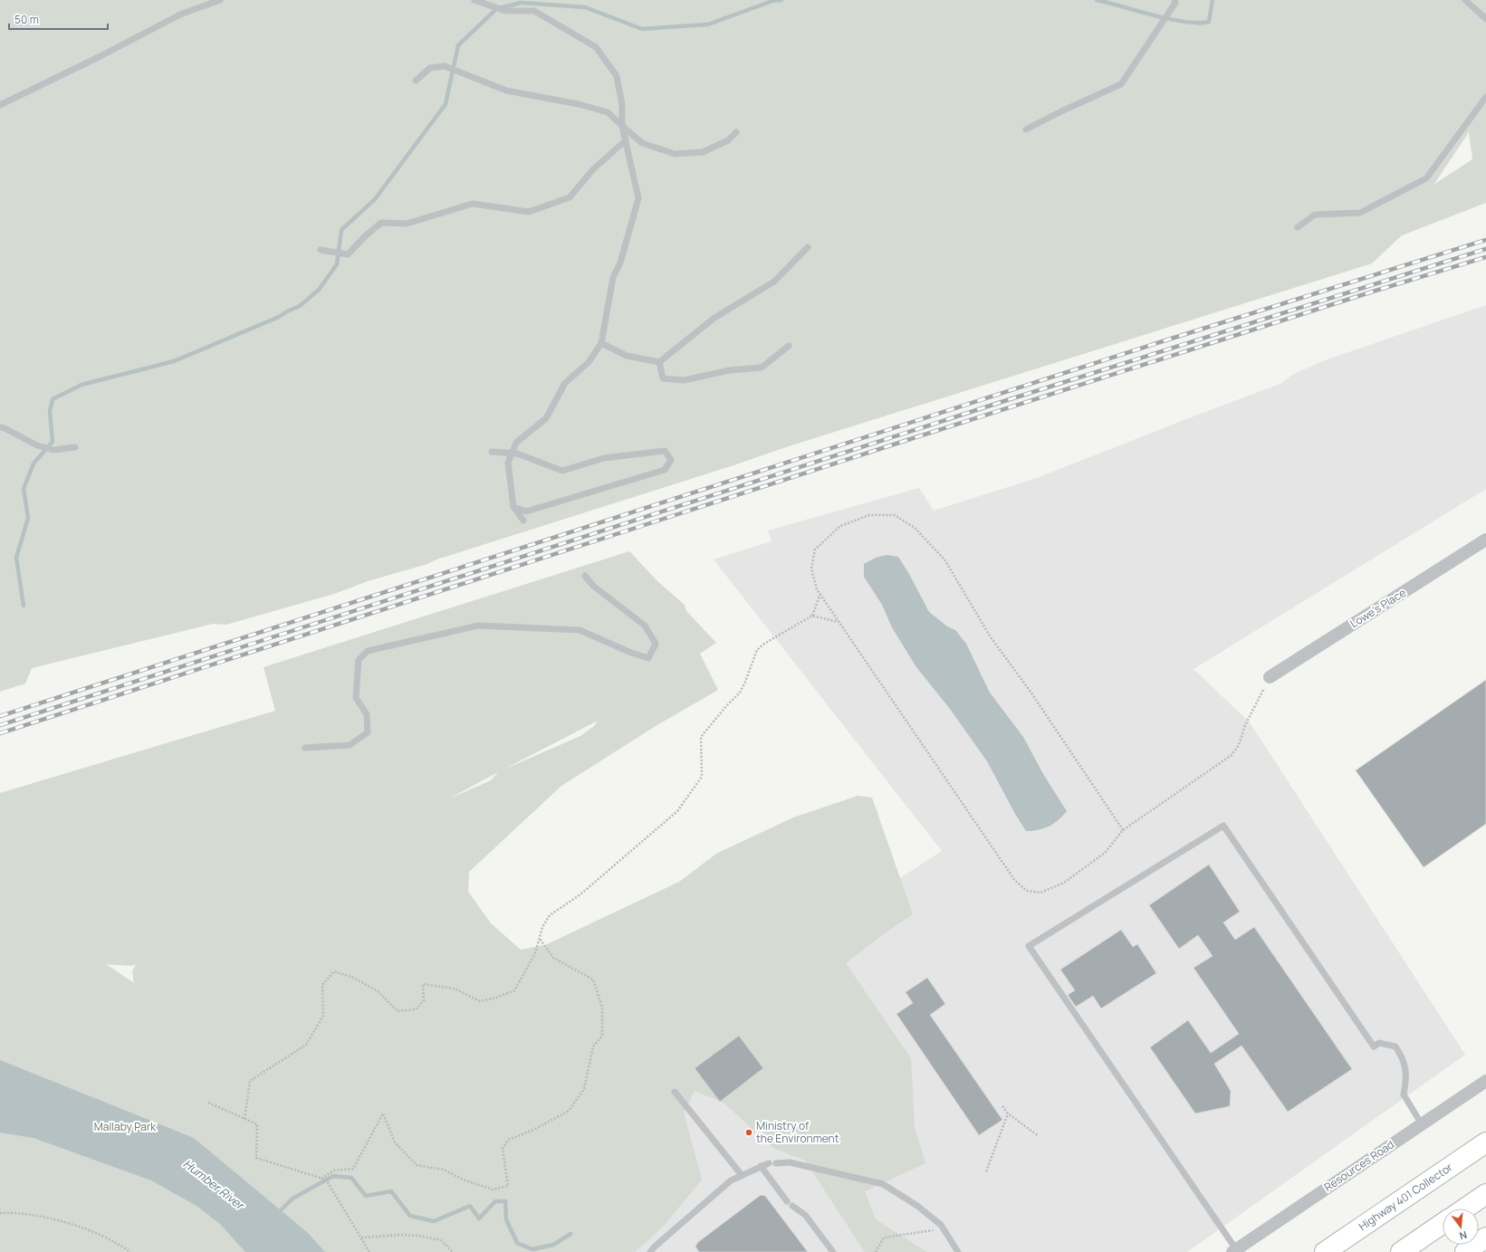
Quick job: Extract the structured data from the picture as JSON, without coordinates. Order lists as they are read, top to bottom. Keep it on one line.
{"streets":{"highway":["Highway 401 Collector"],"street":["Lowe's Place","Resources Road"]},"water":["Humber River"],"parks":["Mallaby Park"],"places":["Ministry of the Environment"],"scale_bar":"50 m","north":"bottom"}
